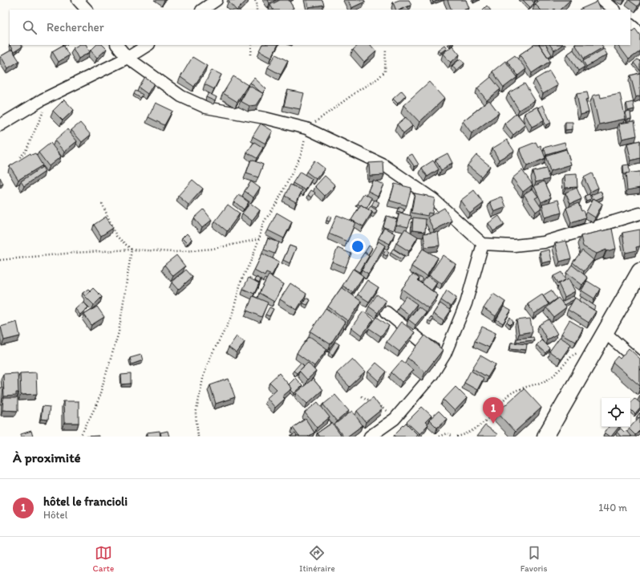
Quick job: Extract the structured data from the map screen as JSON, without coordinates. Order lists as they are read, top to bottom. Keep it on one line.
{"page":{"search":"Rechercher","pins":"1","heading":"À proximité","list":[{"mark":"1","name":"hôtel le francioli","note":"Hôtel","value":"140 m"}],"nav":["Carte","Itinéraire","Favoris"]}}
